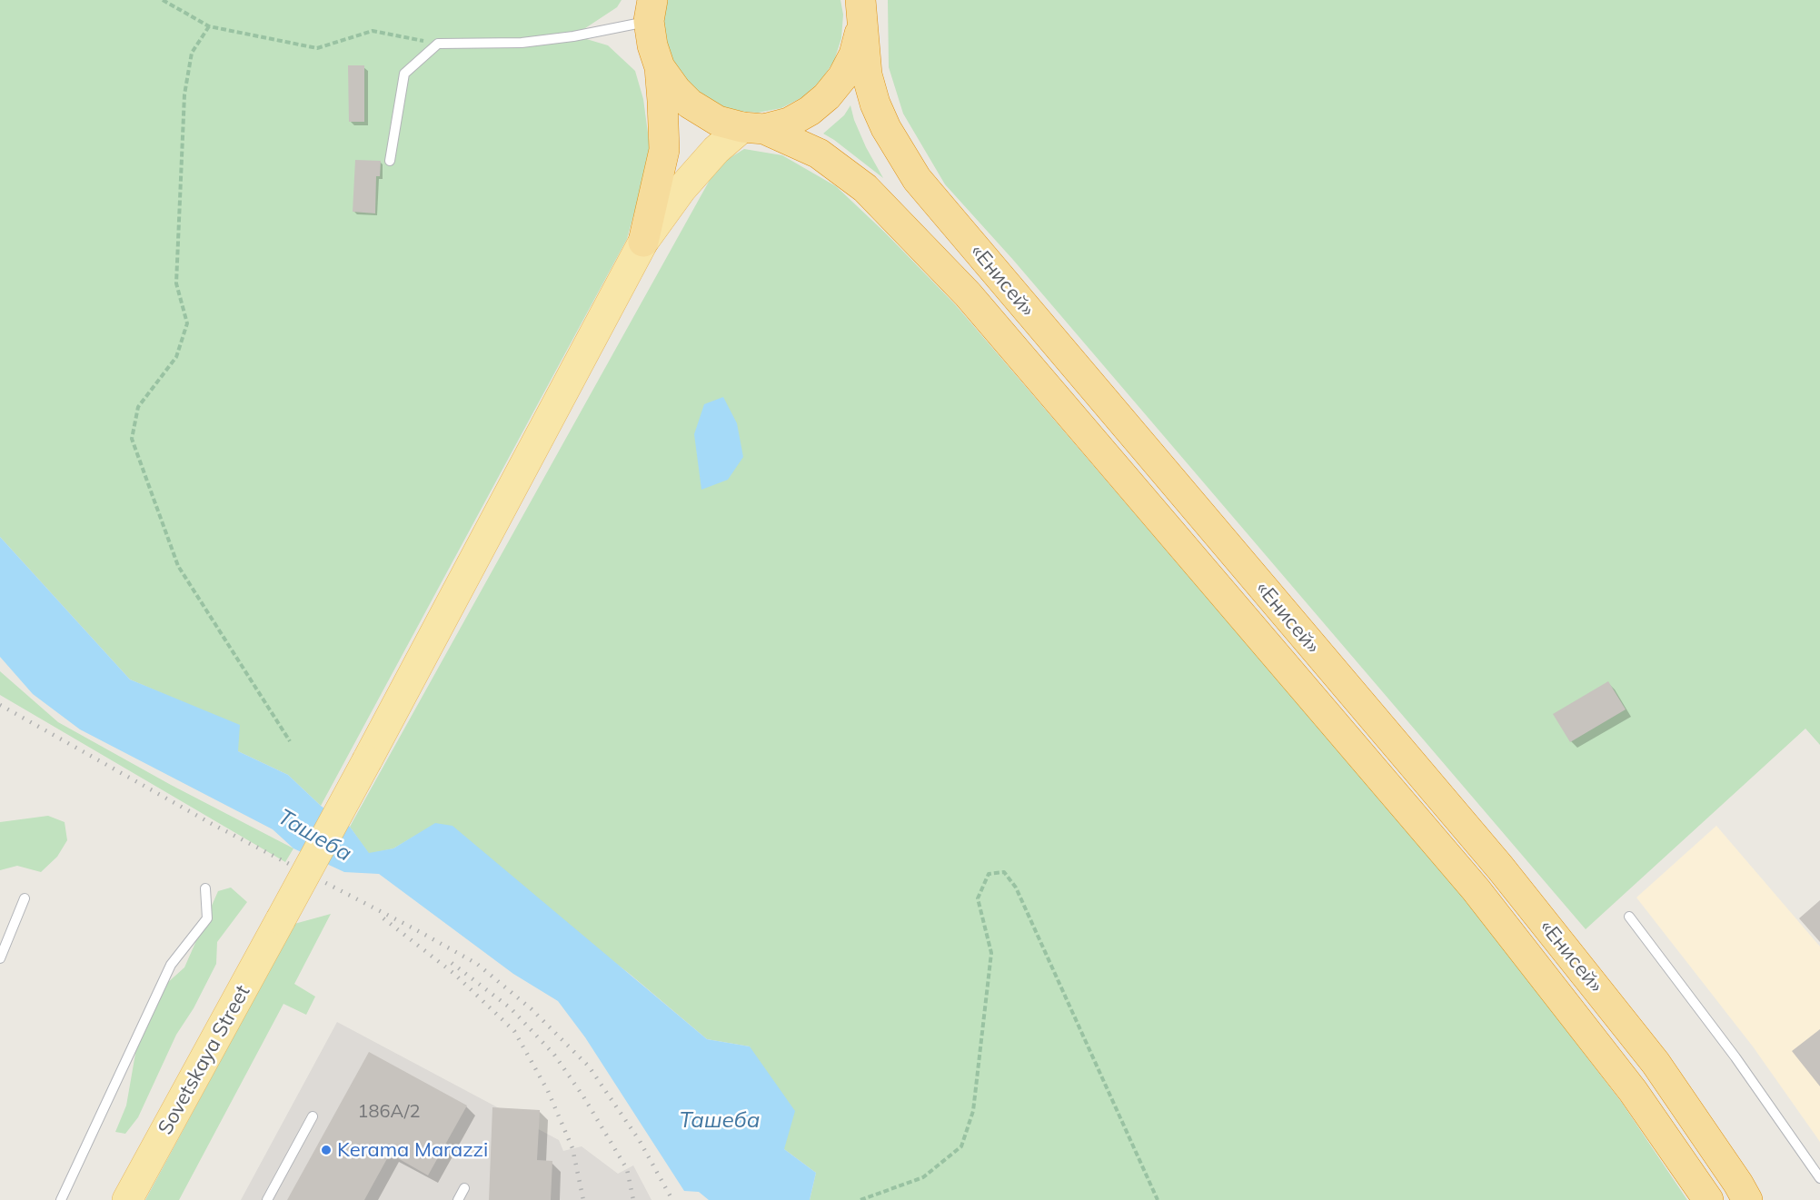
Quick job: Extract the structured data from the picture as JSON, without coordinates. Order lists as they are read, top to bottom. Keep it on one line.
{"streets":{"highway":["«Енисей»"],"main road":["Sovetskaya Street"]},"crossings":[["«Енисей»","Sovetskaya Street"]],"water":["Ташеба"],"places":["Kerama Marazzi"],"house_numbers":["186А/2"]}
